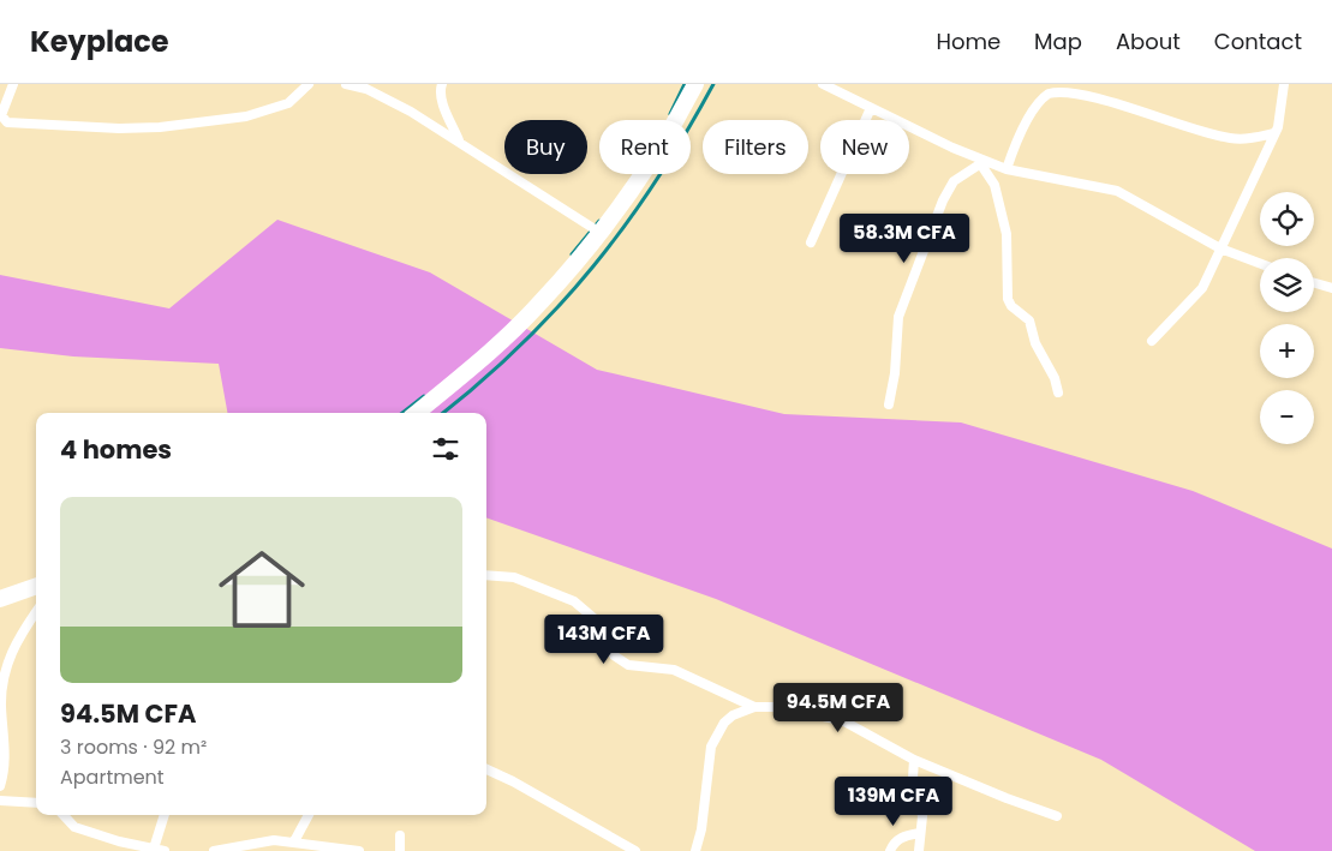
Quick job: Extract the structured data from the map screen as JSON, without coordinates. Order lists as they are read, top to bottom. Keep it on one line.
{"page":{"header":"Keyplace","nav":["Home","Map","About","Contact"],"chip":["Buy","Rent","Filters","New"],"map_buttons":["+","−"],"price":["58.3M CFA","143M CFA","94.5M CFA","139M CFA"],"heading":"4 homes","list":[{"name":"94.5M CFA","note":"3 rooms · 92 m² · Apartment"}]}}
